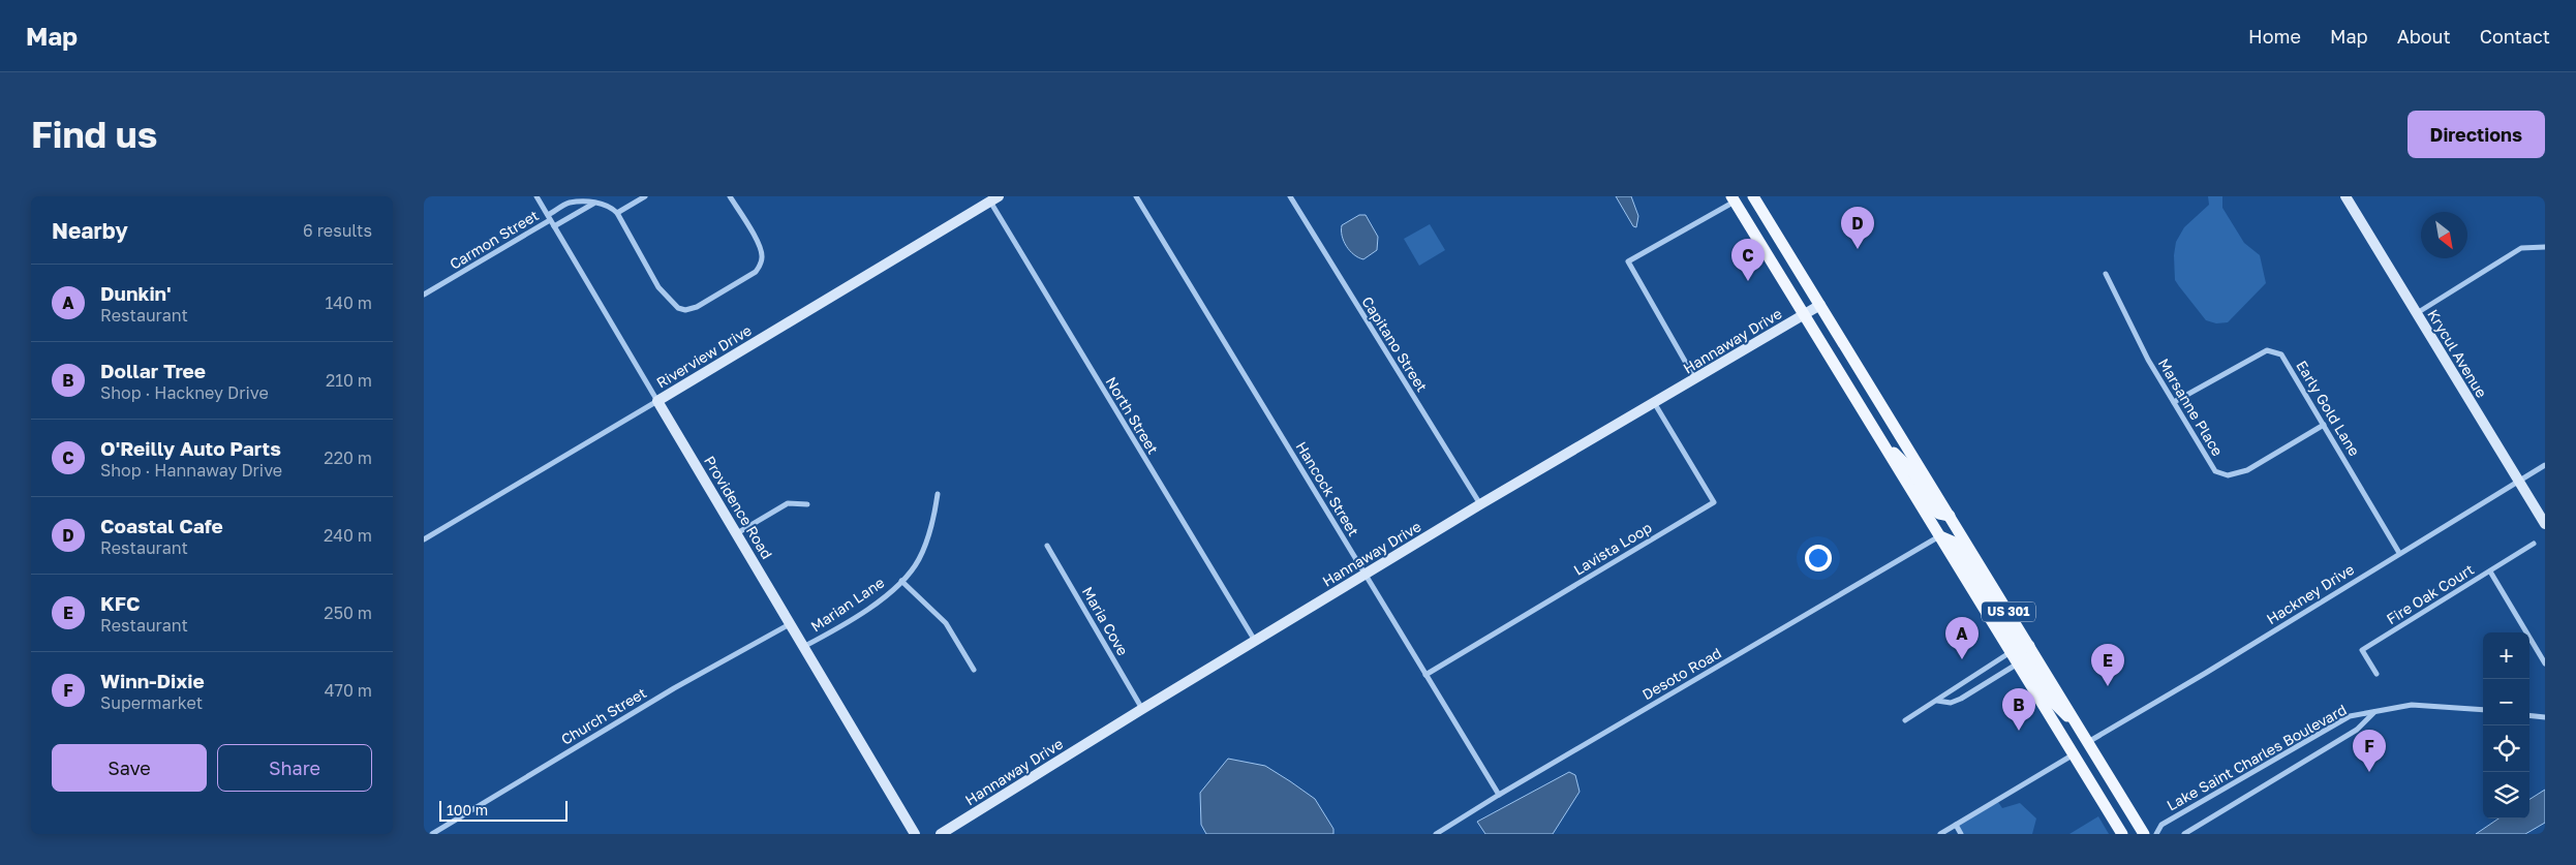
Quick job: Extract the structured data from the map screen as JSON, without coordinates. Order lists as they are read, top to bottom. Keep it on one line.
{"streets":{"main road":["US 301"],"street":["Carmon Street","Hannaway Drive","Capitano Street","Krycul Avenue","Riverview Drive","Marsanne Place","Early Gold Lane","North Street","Hancock Street","Providence Road","Lavista Loop","Hackney Drive","Fire Oak Court","Marian Lane","Maria Cove","Desoto Road","Church Street","Lake Saint Charles Boulevard"]},"crossings":[["Carmon Street","Providence Road"],["Hannaway Drive","Capitano Street"],["Hannaway Drive","North Street"],["Hannaway Drive","Hancock Street"],["Hannaway Drive","Lavista Loop"],["Hannaway Drive","US 301"],["Hannaway Drive","Maria Cove"],["Krycul Avenue","Hackney Drive"],["Riverview Drive","North Street"],["Riverview Drive","Providence Road"],["Marsanne Place","Early Gold Lane"],["Early Gold Lane","Hackney Drive"],["Hancock Street","Lavista Loop"],["Hancock Street","Desoto Road"],["Providence Road","Marian Lane"],["Providence Road","Church Street"],["Hackney Drive","US 301"],["US 301","Desoto Road"]],"scale_bar":"100 m","north":"bottom right","page":{"header":"Map","nav":["Home","Map","About","Contact"],"buttons":["Directions",["Save","Share"]],"title":"Find us","heading":["Nearby","6 results"],"pins":["D","C","A","E","B","F"],"list":[{"mark":"A","name":"Dunkin'","note":"Restaurant","value":"140 m"},{"mark":"B","name":"Dollar Tree","note":"Shop · Hackney Drive","value":"210 m"},{"mark":"C","name":"O'Reilly Auto Parts","note":"Shop · Hannaway Drive","value":"220 m"},{"mark":"D","name":"Coastal Cafe","note":"Restaurant","value":"240 m"},{"mark":"E","name":"KFC","note":"Restaurant","value":"250 m"},{"mark":"F","name":"Winn-Dixie","note":"Supermarket","value":"470 m"}],"map_buttons":["+","−"],"scale":"100 m"}}
